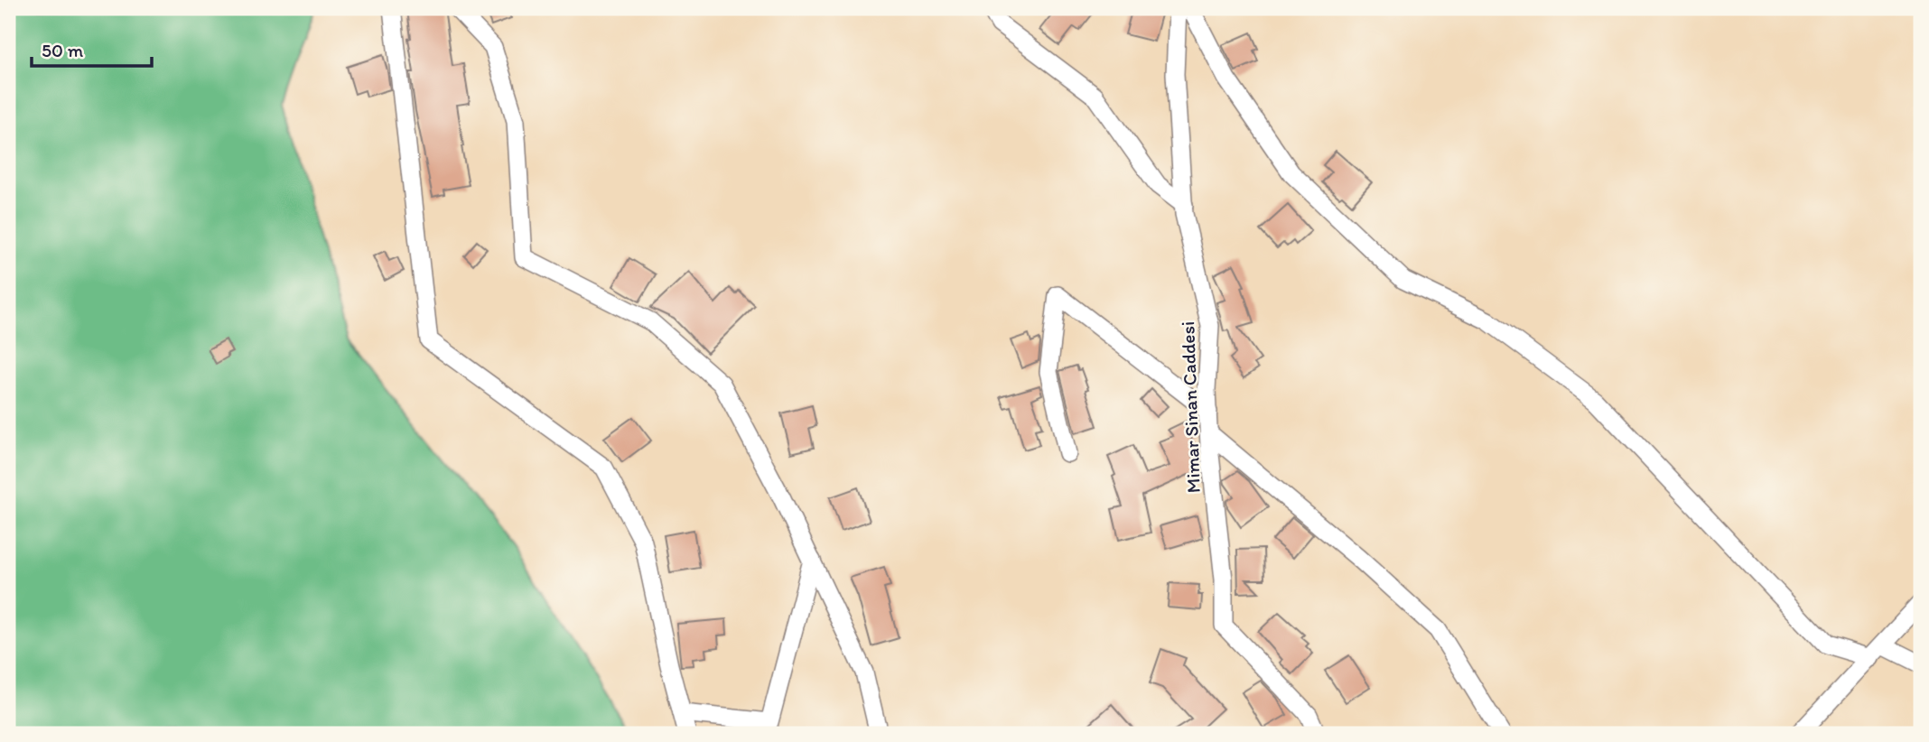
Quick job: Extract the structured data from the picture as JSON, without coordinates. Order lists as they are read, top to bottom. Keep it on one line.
{"streets":{"street":["Mimar Sinan Caddesi"]},"scale_bar":"50 m"}
